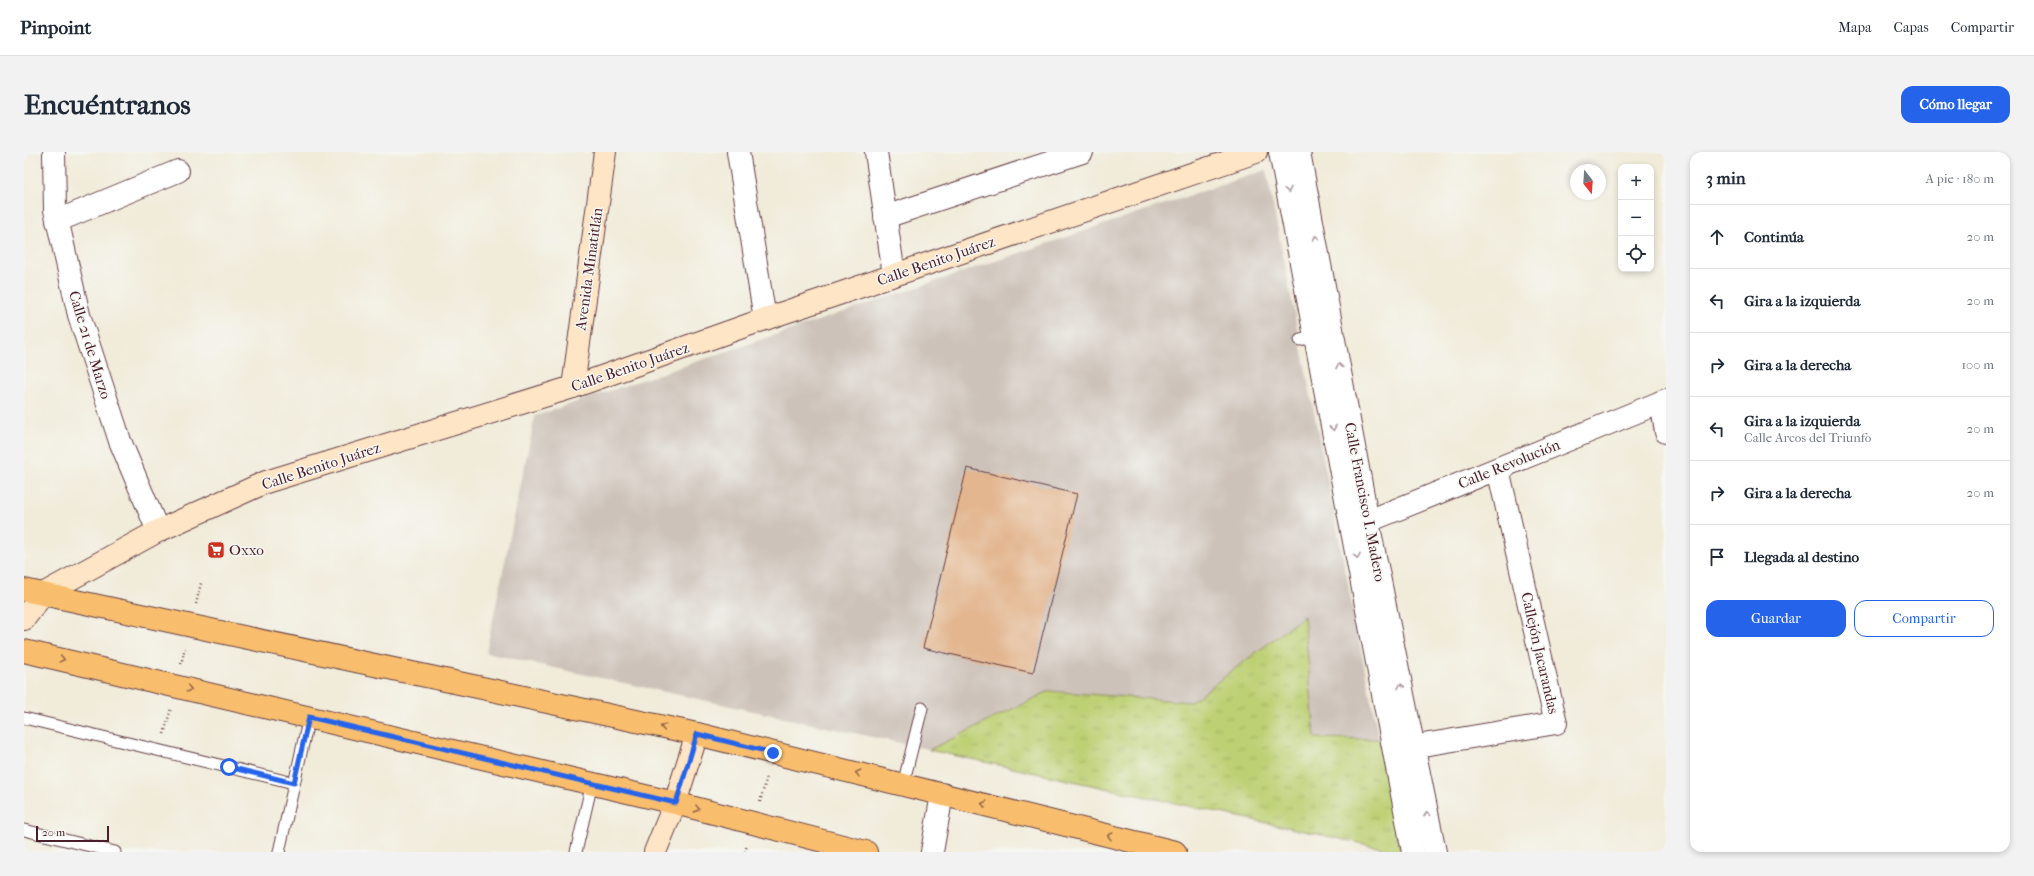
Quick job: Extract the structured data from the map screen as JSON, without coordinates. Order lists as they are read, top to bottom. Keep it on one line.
{"streets":{"main road":["Calle Benito Juárez","Avenida Minatitlán"],"street":["Calle 21 de Marzo","Calle Revolución","Calle Francisco I. Madero","Callejón Jacarandas"]},"crossings":[["Calle Benito Juárez","Avenida Minatitlán"],["Calle Benito Juárez","Calle 21 de Marzo"],["Calle Revolución","Calle Francisco I. Madero"],["Calle Revolución","Callejón Jacarandas"],["Calle Francisco I. Madero","Callejón Jacarandas"]],"places":{"supermarket":["Oxxo"]},"scale_bar":"20 m","north":"bottom","page":{"header":"Pinpoint","nav":["Mapa","Capas","Compartir"],"buttons":["Cómo llegar",["Guardar","Compartir"]],"title":"Encuéntranos","heading":["3 min","A pie · 180 m"],"map_buttons":["+","−"],"list":[["Continúa","20 m"],["Gira a la izquierda","20 m"],["Gira a la derecha","100 m"],["Gira a la izquierda","Calle Arcos del Triunfo","20 m"],["Gira a la derecha","20 m"],"Llegada al destino"],"scale":"20 m"}}
